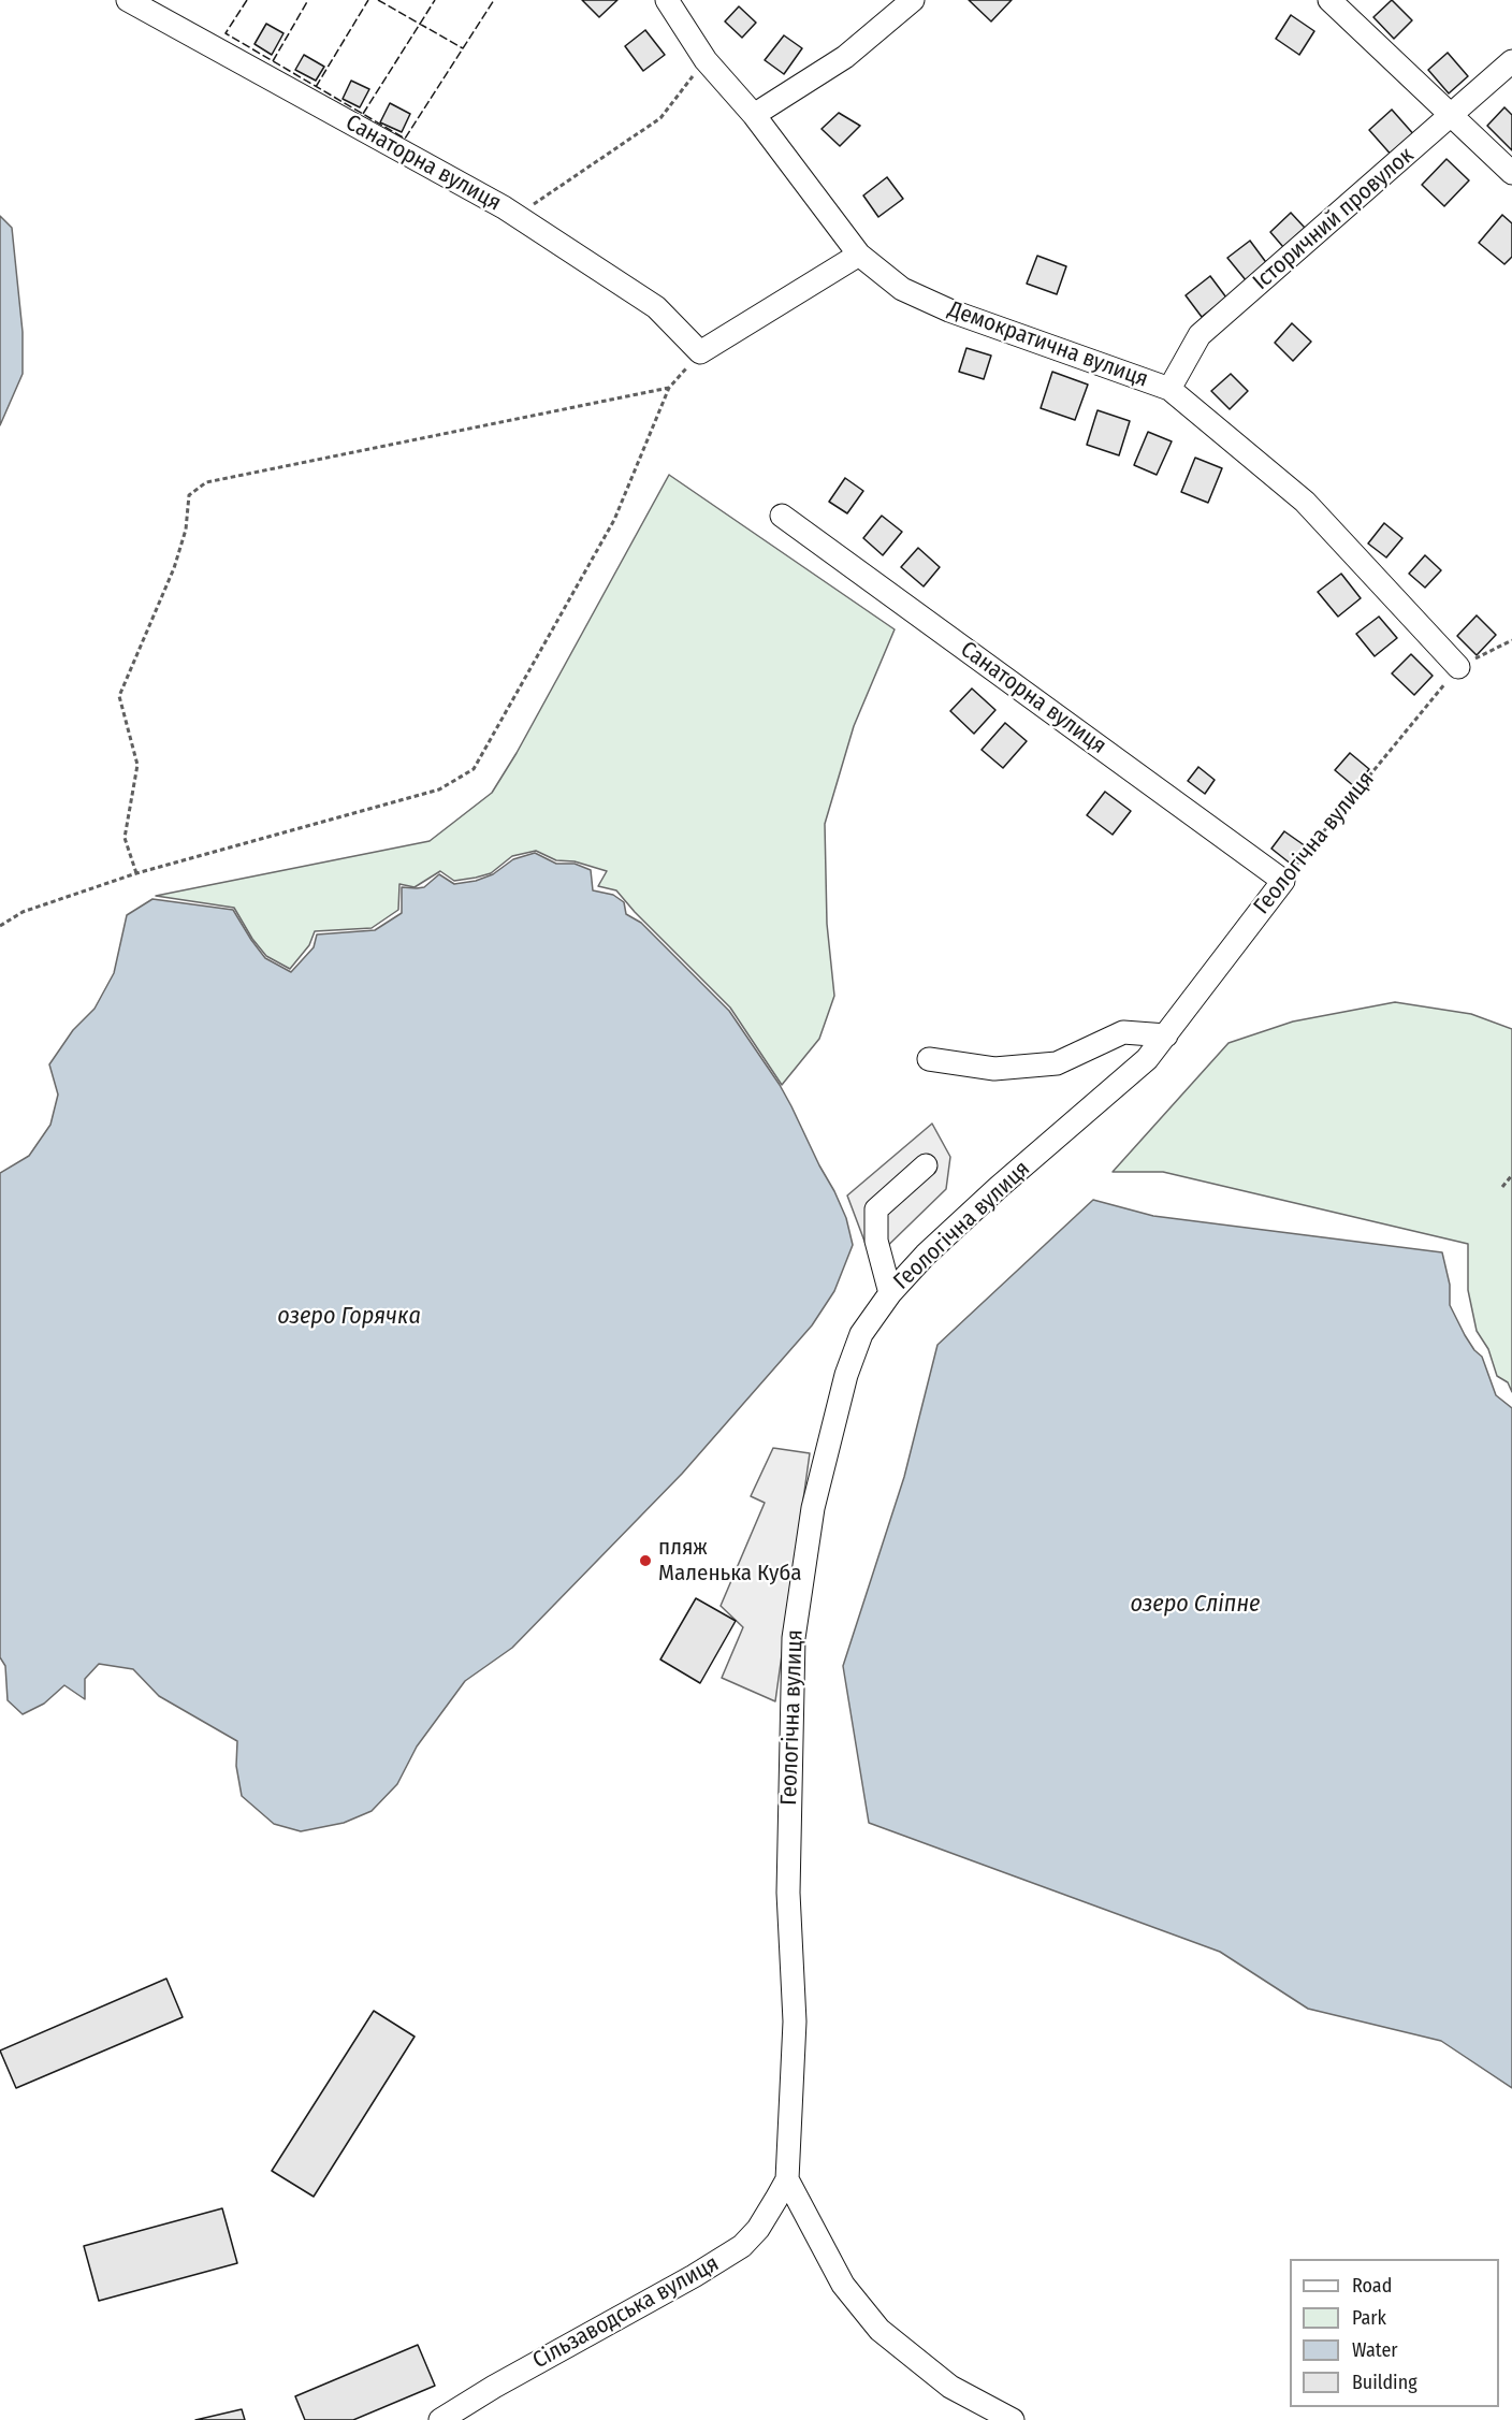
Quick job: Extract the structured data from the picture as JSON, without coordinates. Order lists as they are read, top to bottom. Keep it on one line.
{"streets":{"street":["Санаторна вулиця","Історичний провулок","Демократична вулиця","Геологічна вулиця","Сільзаводська вулиця"]},"crossings":[["Санаторна вулиця","Геологічна вулиця"],["Історичний провулок","Демократична вулиця"],["Демократична вулиця","Геологічна вулиця"],["Геологічна вулиця","Сільзаводська вулиця"]],"water":["озеро Горячка","озеро Сліпне"],"places":["пляж Маленька Куба"],"legend":["Road","Park","Water","Building"]}
